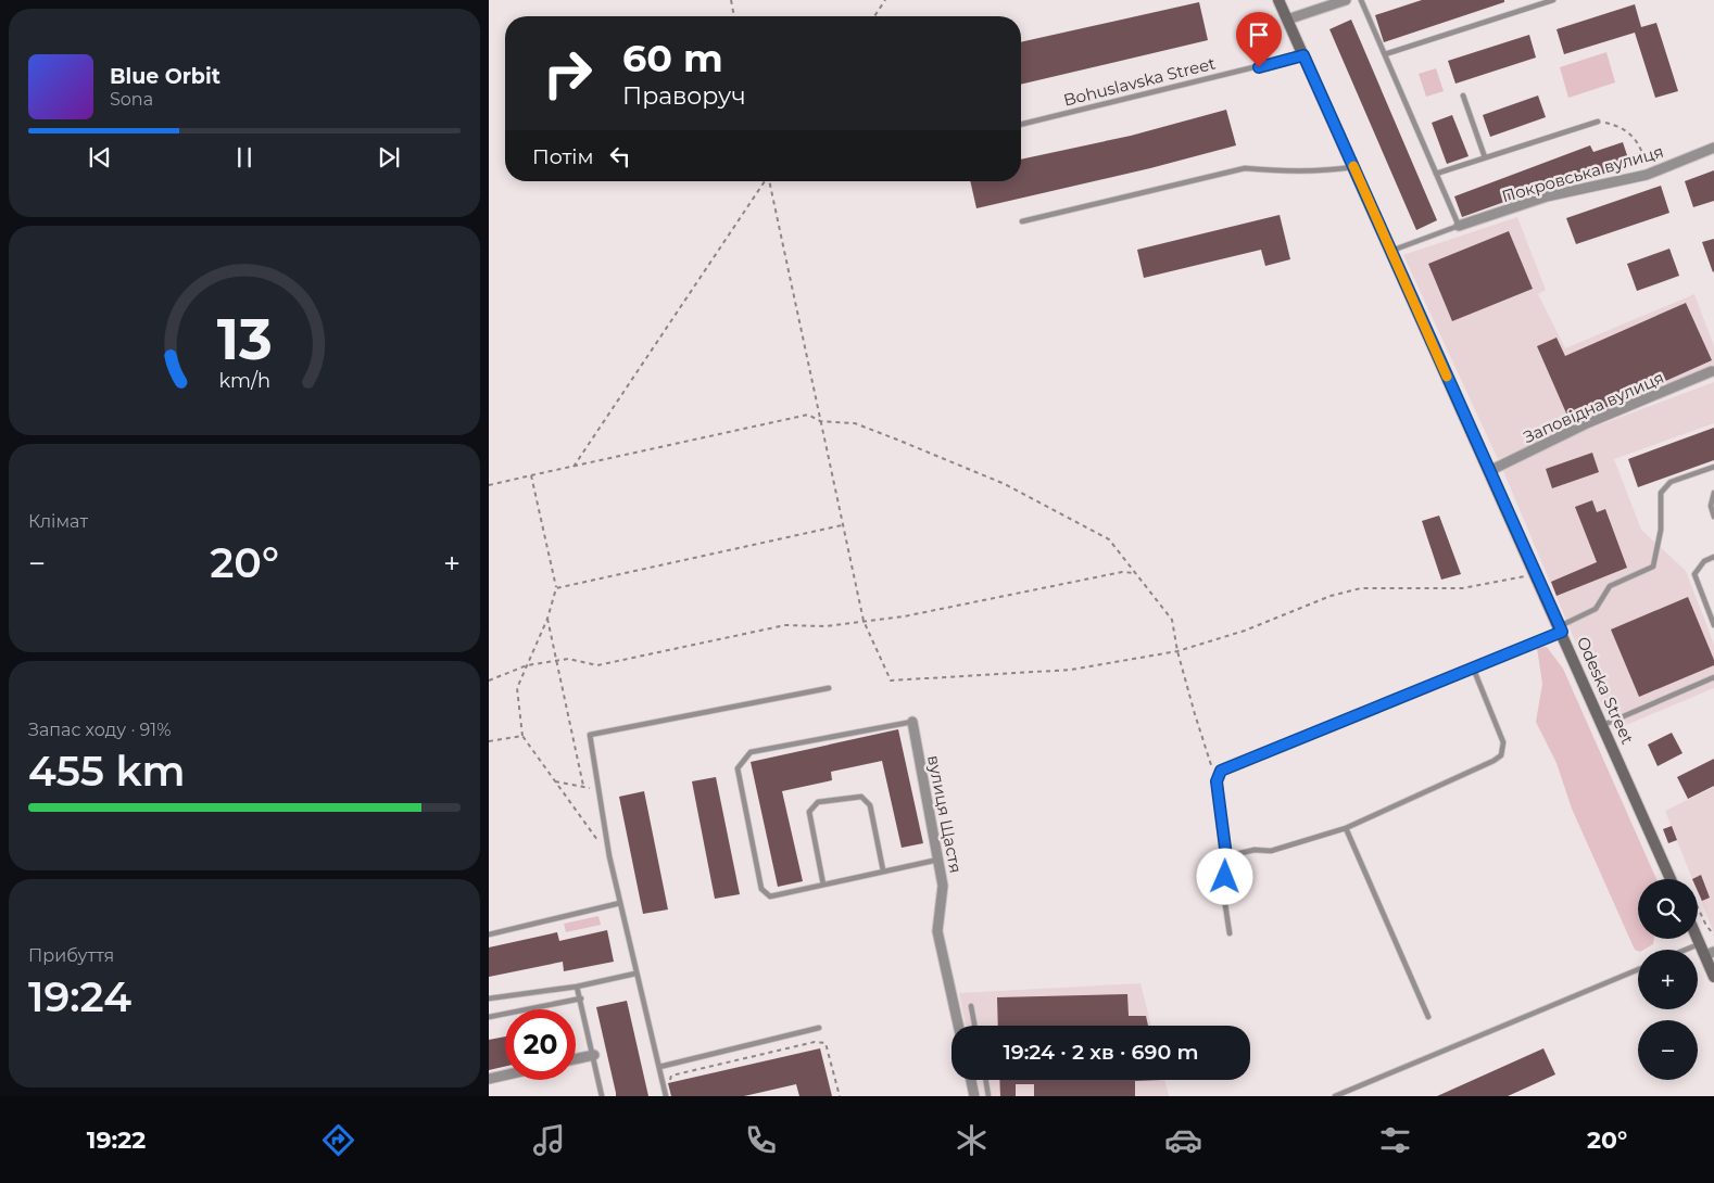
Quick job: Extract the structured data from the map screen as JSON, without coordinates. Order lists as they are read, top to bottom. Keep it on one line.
{"streets":{"street":["Покровська вулиця","Заповідна вулиця","Odeska Street","вулиця Щастя"],"lane":["Bohuslavska Street"]},"crossings":[["Bohuslavska Street","Odeska Street"],["Заповідна вулиця","Odeska Street"]],"page":{"turn":["60 m","Праворуч"],"song":["Blue Orbit","Sona"],"then":"Потім","tile":["Клімат",["Запас ходу · 91%","455 km"],["Прибуття","19:24"]],"heat":["−","20°","+"],"map_buttons":["+","−"],"limit":"20","trip":"19:24 · 2 хв · 690 m","tabs":["19:22","20°"],"gauge":["13","km/h"]}}
